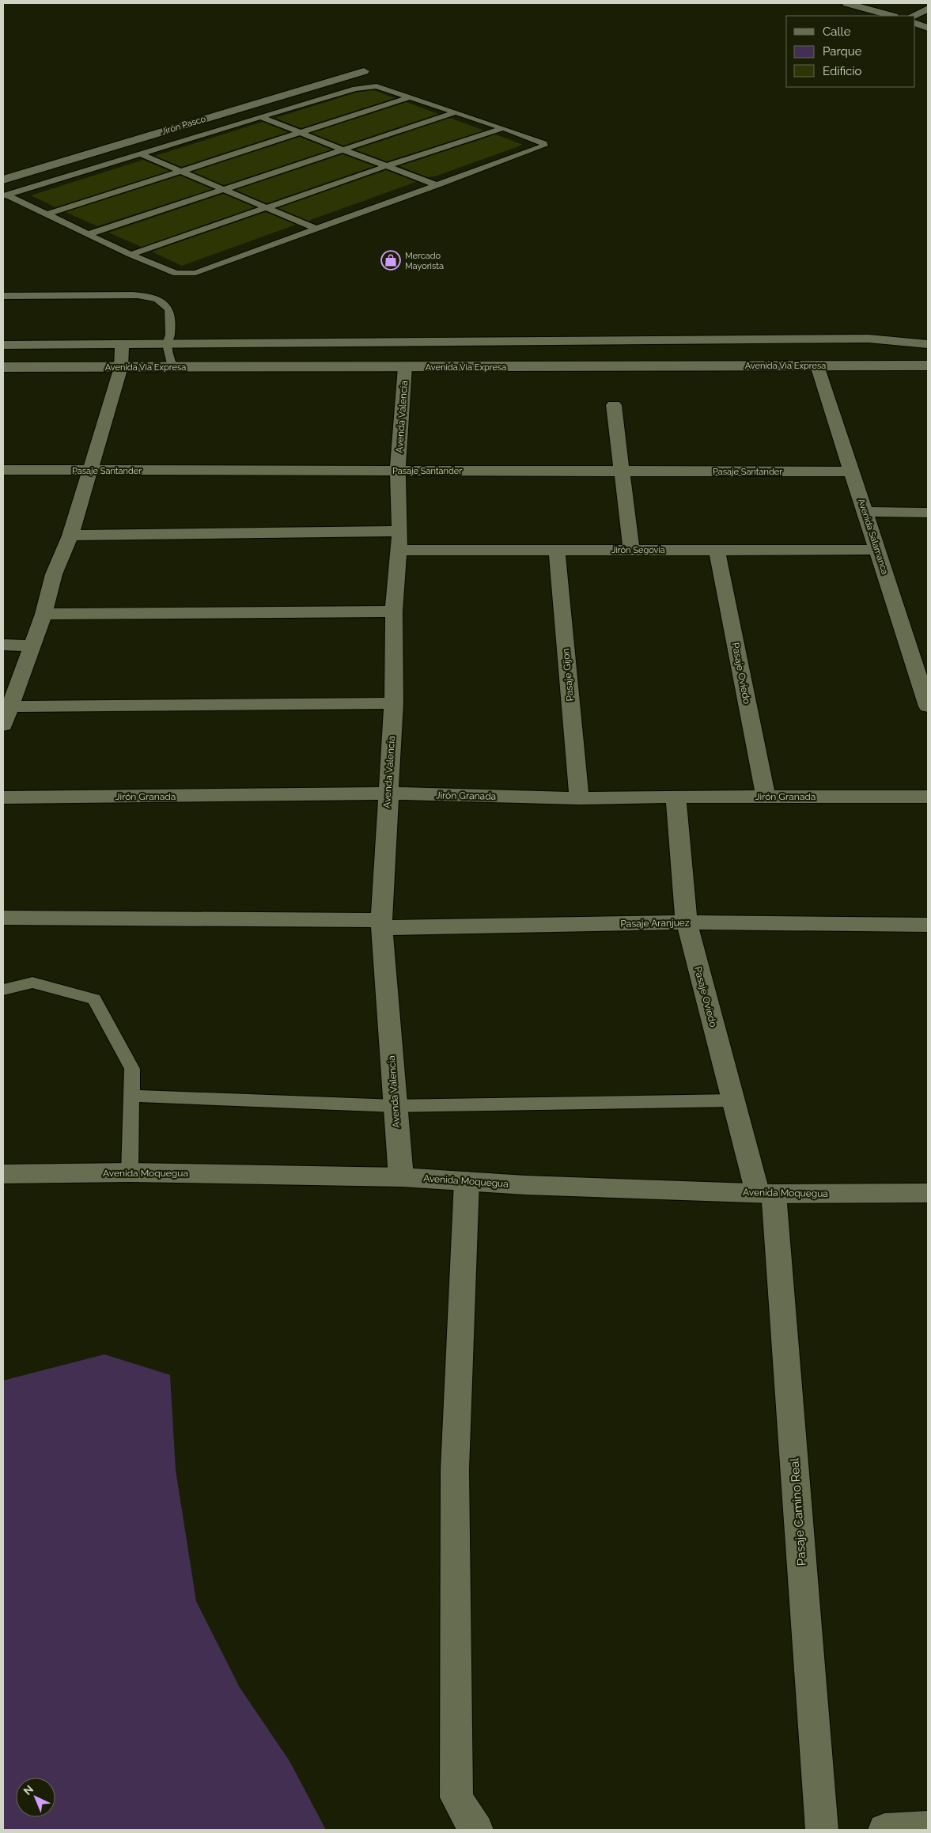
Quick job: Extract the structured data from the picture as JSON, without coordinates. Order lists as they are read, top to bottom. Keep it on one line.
{"streets":{"street":["Jirón Pasco","Avenida Via Expresa","Avenda Valencia","Pasaje Santander","Avenida Salamanca","Jirón Segovia","Pasaje Oviedo","Pasaje Gijon","Jirón Granada","Pasaje Aranjuez","Avenida Moquegua","Pasaje Camino Real"]},"crossings":[["Avenida Via Expresa","Avenda Valencia"],["Avenida Via Expresa","Avenida Salamanca"],["Avenda Valencia","Pasaje Santander"],["Avenda Valencia","Jirón Segovia"],["Avenda Valencia","Jirón Granada"],["Avenda Valencia","Pasaje Aranjuez"],["Avenda Valencia","Avenida Moquegua"],["Pasaje Santander","Avenida Salamanca"],["Avenida Salamanca","Jirón Segovia"],["Jirón Segovia","Pasaje Oviedo"],["Jirón Segovia","Pasaje Gijon"],["Pasaje Oviedo","Jirón Granada"],["Pasaje Oviedo","Pasaje Aranjuez"],["Pasaje Oviedo","Avenida Moquegua"],["Pasaje Oviedo","Pasaje Camino Real"],["Pasaje Gijon","Jirón Granada"],["Avenida Moquegua","Pasaje Camino Real"]],"places":{"shop":["Mercado Mayorista"]},"legend":["Calle","Parque","Edificio"],"north":"top left"}
